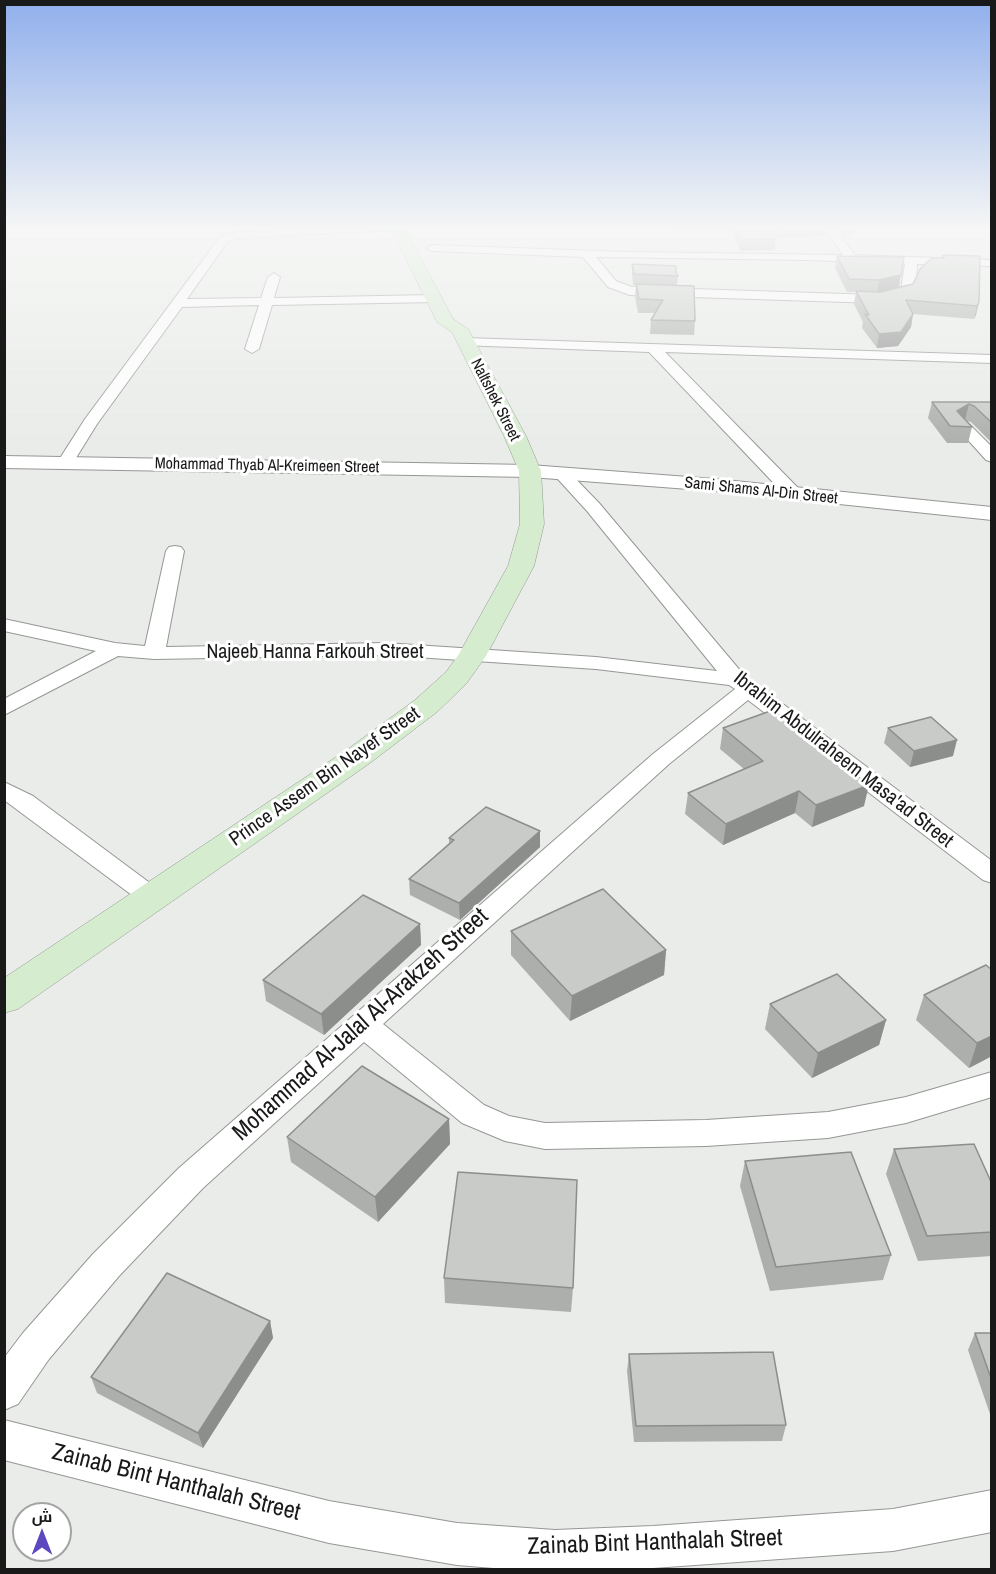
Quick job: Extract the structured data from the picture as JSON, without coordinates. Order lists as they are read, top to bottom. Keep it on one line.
{"streets":{"main road":["Naltshek Street","Prince Assem Bin Nayef Street"],"street":["Mohammad Thyab Al-Kreimeen Street","Sami Shams Al-Din Street","Najeeb Hanna Farkouh Street","Ibrahim Abdulraheem Masa'ad Street","Mohammad Al-Jalal Al-Arakzeh Street","Zainab Bint Hanthalah Street"]},"crossings":[["Naltshek Street","Mohammad Thyab Al-Kreimeen Street"],["Naltshek Street","Sami Shams Al-Din Street"],["Naltshek Street","Prince Assem Bin Nayef Street"],["Mohammad Thyab Al-Kreimeen Street","Sami Shams Al-Din Street"],["Mohammad Thyab Al-Kreimeen Street","Prince Assem Bin Nayef Street"],["Sami Shams Al-Din Street","Ibrahim Abdulraheem Masa'ad Street"],["Sami Shams Al-Din Street","Prince Assem Bin Nayef Street"],["Najeeb Hanna Farkouh Street","Ibrahim Abdulraheem Masa'ad Street"],["Najeeb Hanna Farkouh Street","Prince Assem Bin Nayef Street"],["Najeeb Hanna Farkouh Street","Mohammad Al-Jalal Al-Arakzeh Street"],["Ibrahim Abdulraheem Masa'ad Street","Mohammad Al-Jalal Al-Arakzeh Street"]],"north":"top"}
